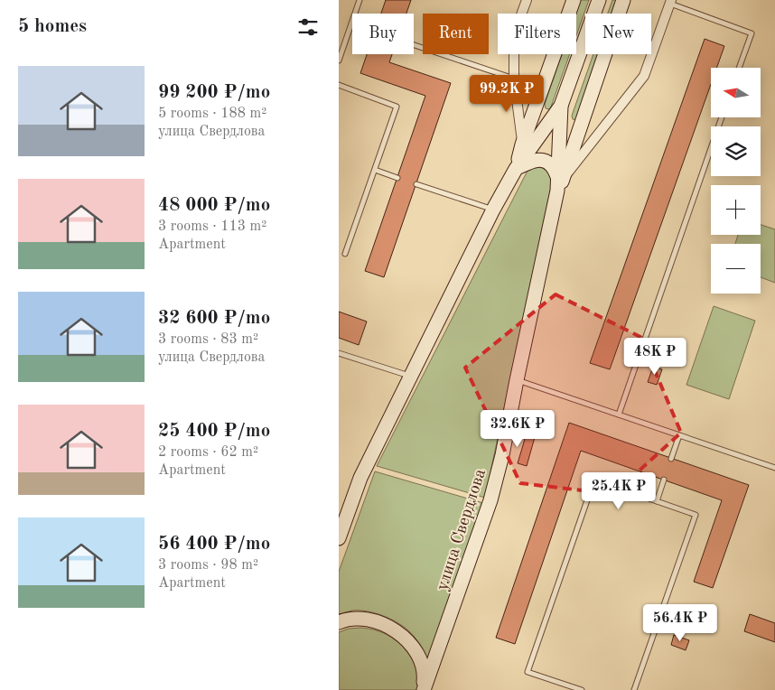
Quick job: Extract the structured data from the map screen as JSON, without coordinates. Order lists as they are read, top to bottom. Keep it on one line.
{"streets":{"main road":["улица Свердлова"]},"north":"left","page":{"heading":"5 homes","chip":["Buy","Rent","Filters","New"],"list":[{"name":"99 200 ₽/mo","note":"5 rooms · 188 m² · улица Свердлова"},{"name":"48 000 ₽/mo","note":"3 rooms · 113 m² · Apartment"},{"name":"32 600 ₽/mo","note":"3 rooms · 83 m² · улица Свердлова"},{"name":"25 400 ₽/mo","note":"2 rooms · 62 m² · Apartment"},{"name":"56 400 ₽/mo","note":"3 rooms · 98 m² · Apartment"}],"map_buttons":["+","−"],"price":["99.2K ₽","48K ₽","32.6K ₽","25.4K ₽","56.4K ₽"]}}
